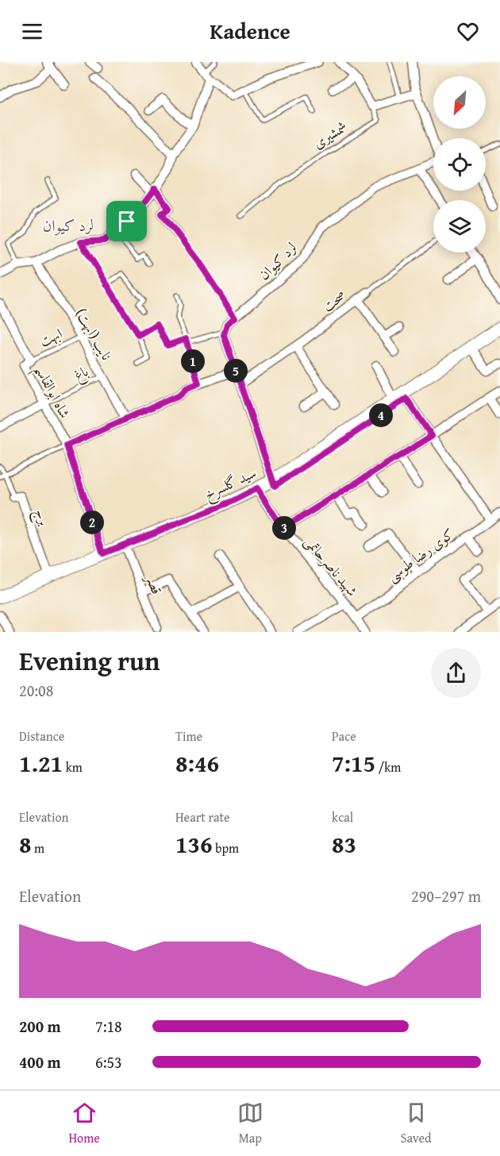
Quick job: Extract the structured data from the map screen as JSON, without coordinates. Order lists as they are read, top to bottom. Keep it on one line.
{"streets":{"main road":["سید گلسرخ"],"street":["لرد کیوان","صحت","نایب (ابهت)","شاه ابوالقاسم","برج","کوی رضا طوسی","شهید ناصرحاتمی","قصر"],"lane":["شمشیری","ابهت","باغ"]},"crossings":[["نایب (ابهت)","ابهت"],["نایب (ابهت)","باغ"],["ابهت","شاه ابوالقاسم"],["باغ","شاه ابوالقاسم"],["شاه ابوالقاسم","سید گلسرخ"],["سید گلسرخ","برج"],["سید گلسرخ","شهید ناصرحاتمی"],["سید گلسرخ","قصر"],["کوی رضا طوسی","شهید ناصرحاتمی"]],"districts":["لرد کیوان"],"north":"bottom left","page":{"header":"Kadence","pins":["1","5","4","2","3"],"heading":["Evening run","20:08"],"stats":[["Distance","1.21 km"],["Time","8:46"],["Pace","7:15 /km"],["Elevation","8 m"],["Heart rate","136 bpm"],["kcal","83"]],"chart":["Elevation","290–297 m"],"list":[{"name":"200 m","note":"7:18"},{"name":"400 m","note":"6:53"}],"tabs":["Home","Map","Saved"]}}
